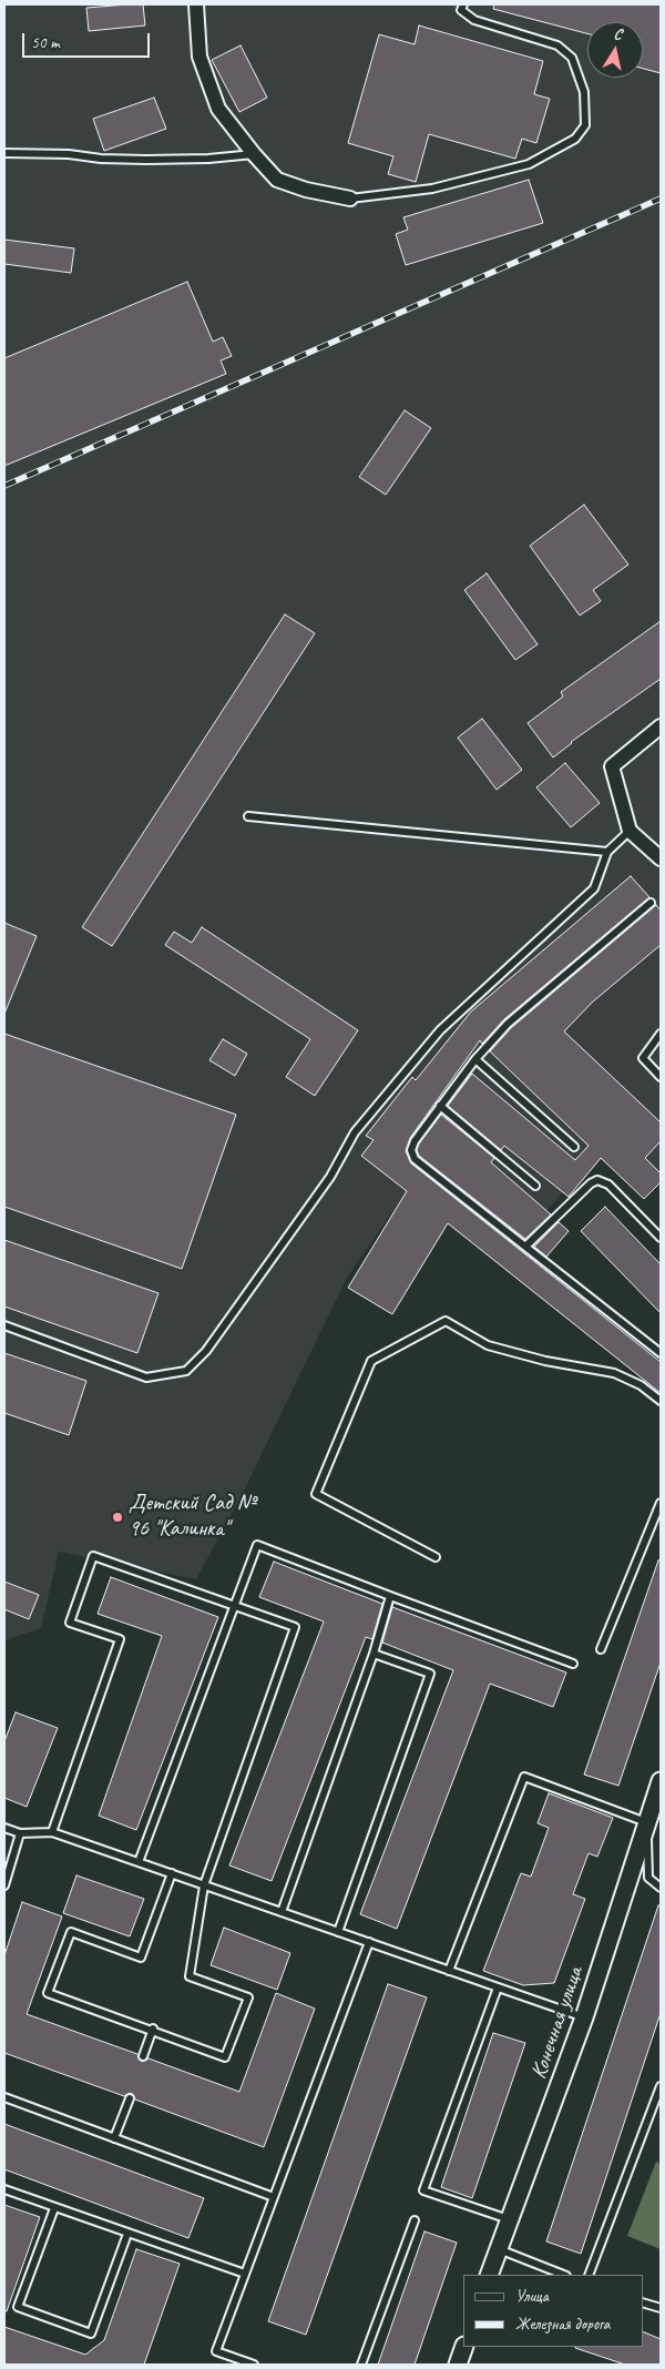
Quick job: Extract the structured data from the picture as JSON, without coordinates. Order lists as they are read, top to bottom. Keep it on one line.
{"streets":{"street":["Конечная улица"]},"places":["Детский Сад № 96 \"Калинка\""],"legend":["Улица","Железная дорога"],"scale_bar":"50 m","north":"top"}
